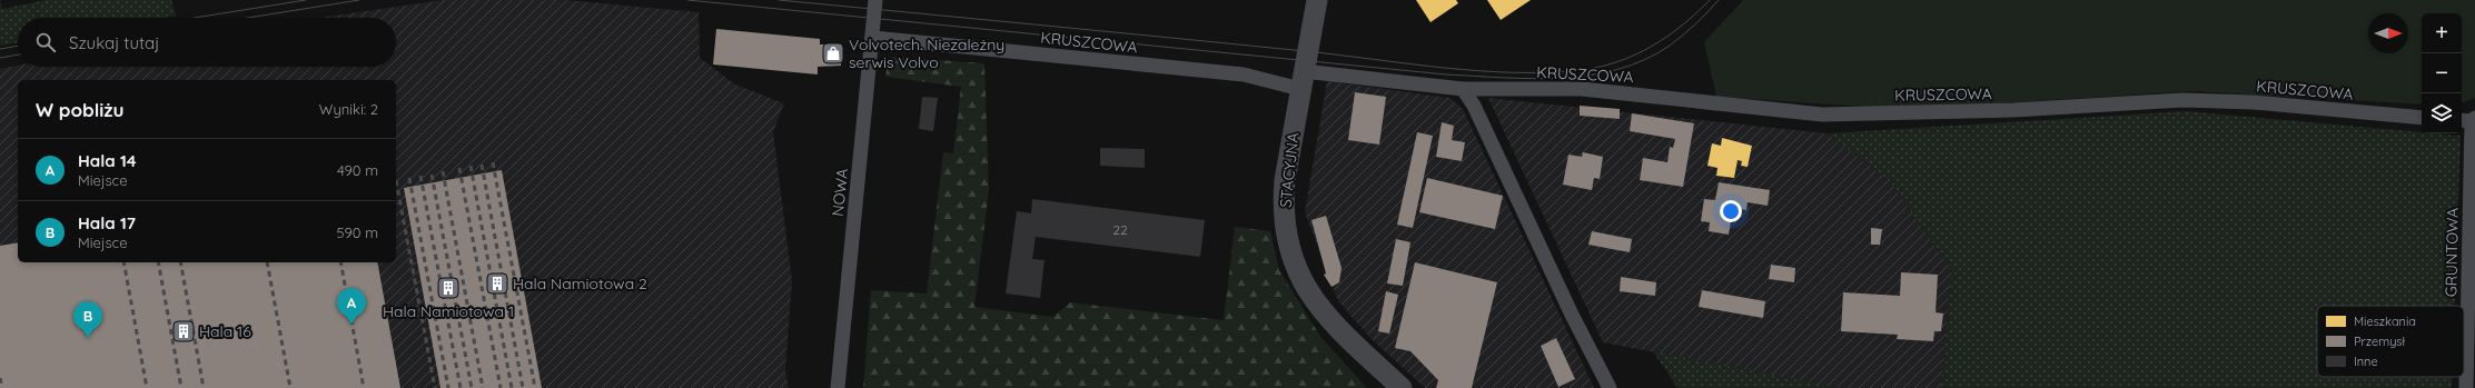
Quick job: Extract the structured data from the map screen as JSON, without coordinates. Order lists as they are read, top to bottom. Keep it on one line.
{"streets":{"street":["KRUSZCOWA","STACYJNA","NOWA","GRUNTOWA"]},"crossings":[["KRUSZCOWA","STACYJNA"],["KRUSZCOWA","NOWA"]],"places":{"shop":["Volvotech. Niezależny serwis Volvo"],"building":["Hala Namiotowa 2","Hala Namiotowa 1","Hala 16"]},"house_numbers":["22"],"legend":["Mieszkania","Przemysł","Inne"],"north":"right","page":{"map_buttons":["+","−"],"search":"Szukaj tutaj","heading":["W pobliżu","Wyniki: 2"],"list":[{"mark":"A","name":"Hala 14","note":"Miejsce","value":"490 m"},{"mark":"B","name":"Hala 17","note":"Miejsce","value":"590 m"}],"pins":["A","B"]}}
